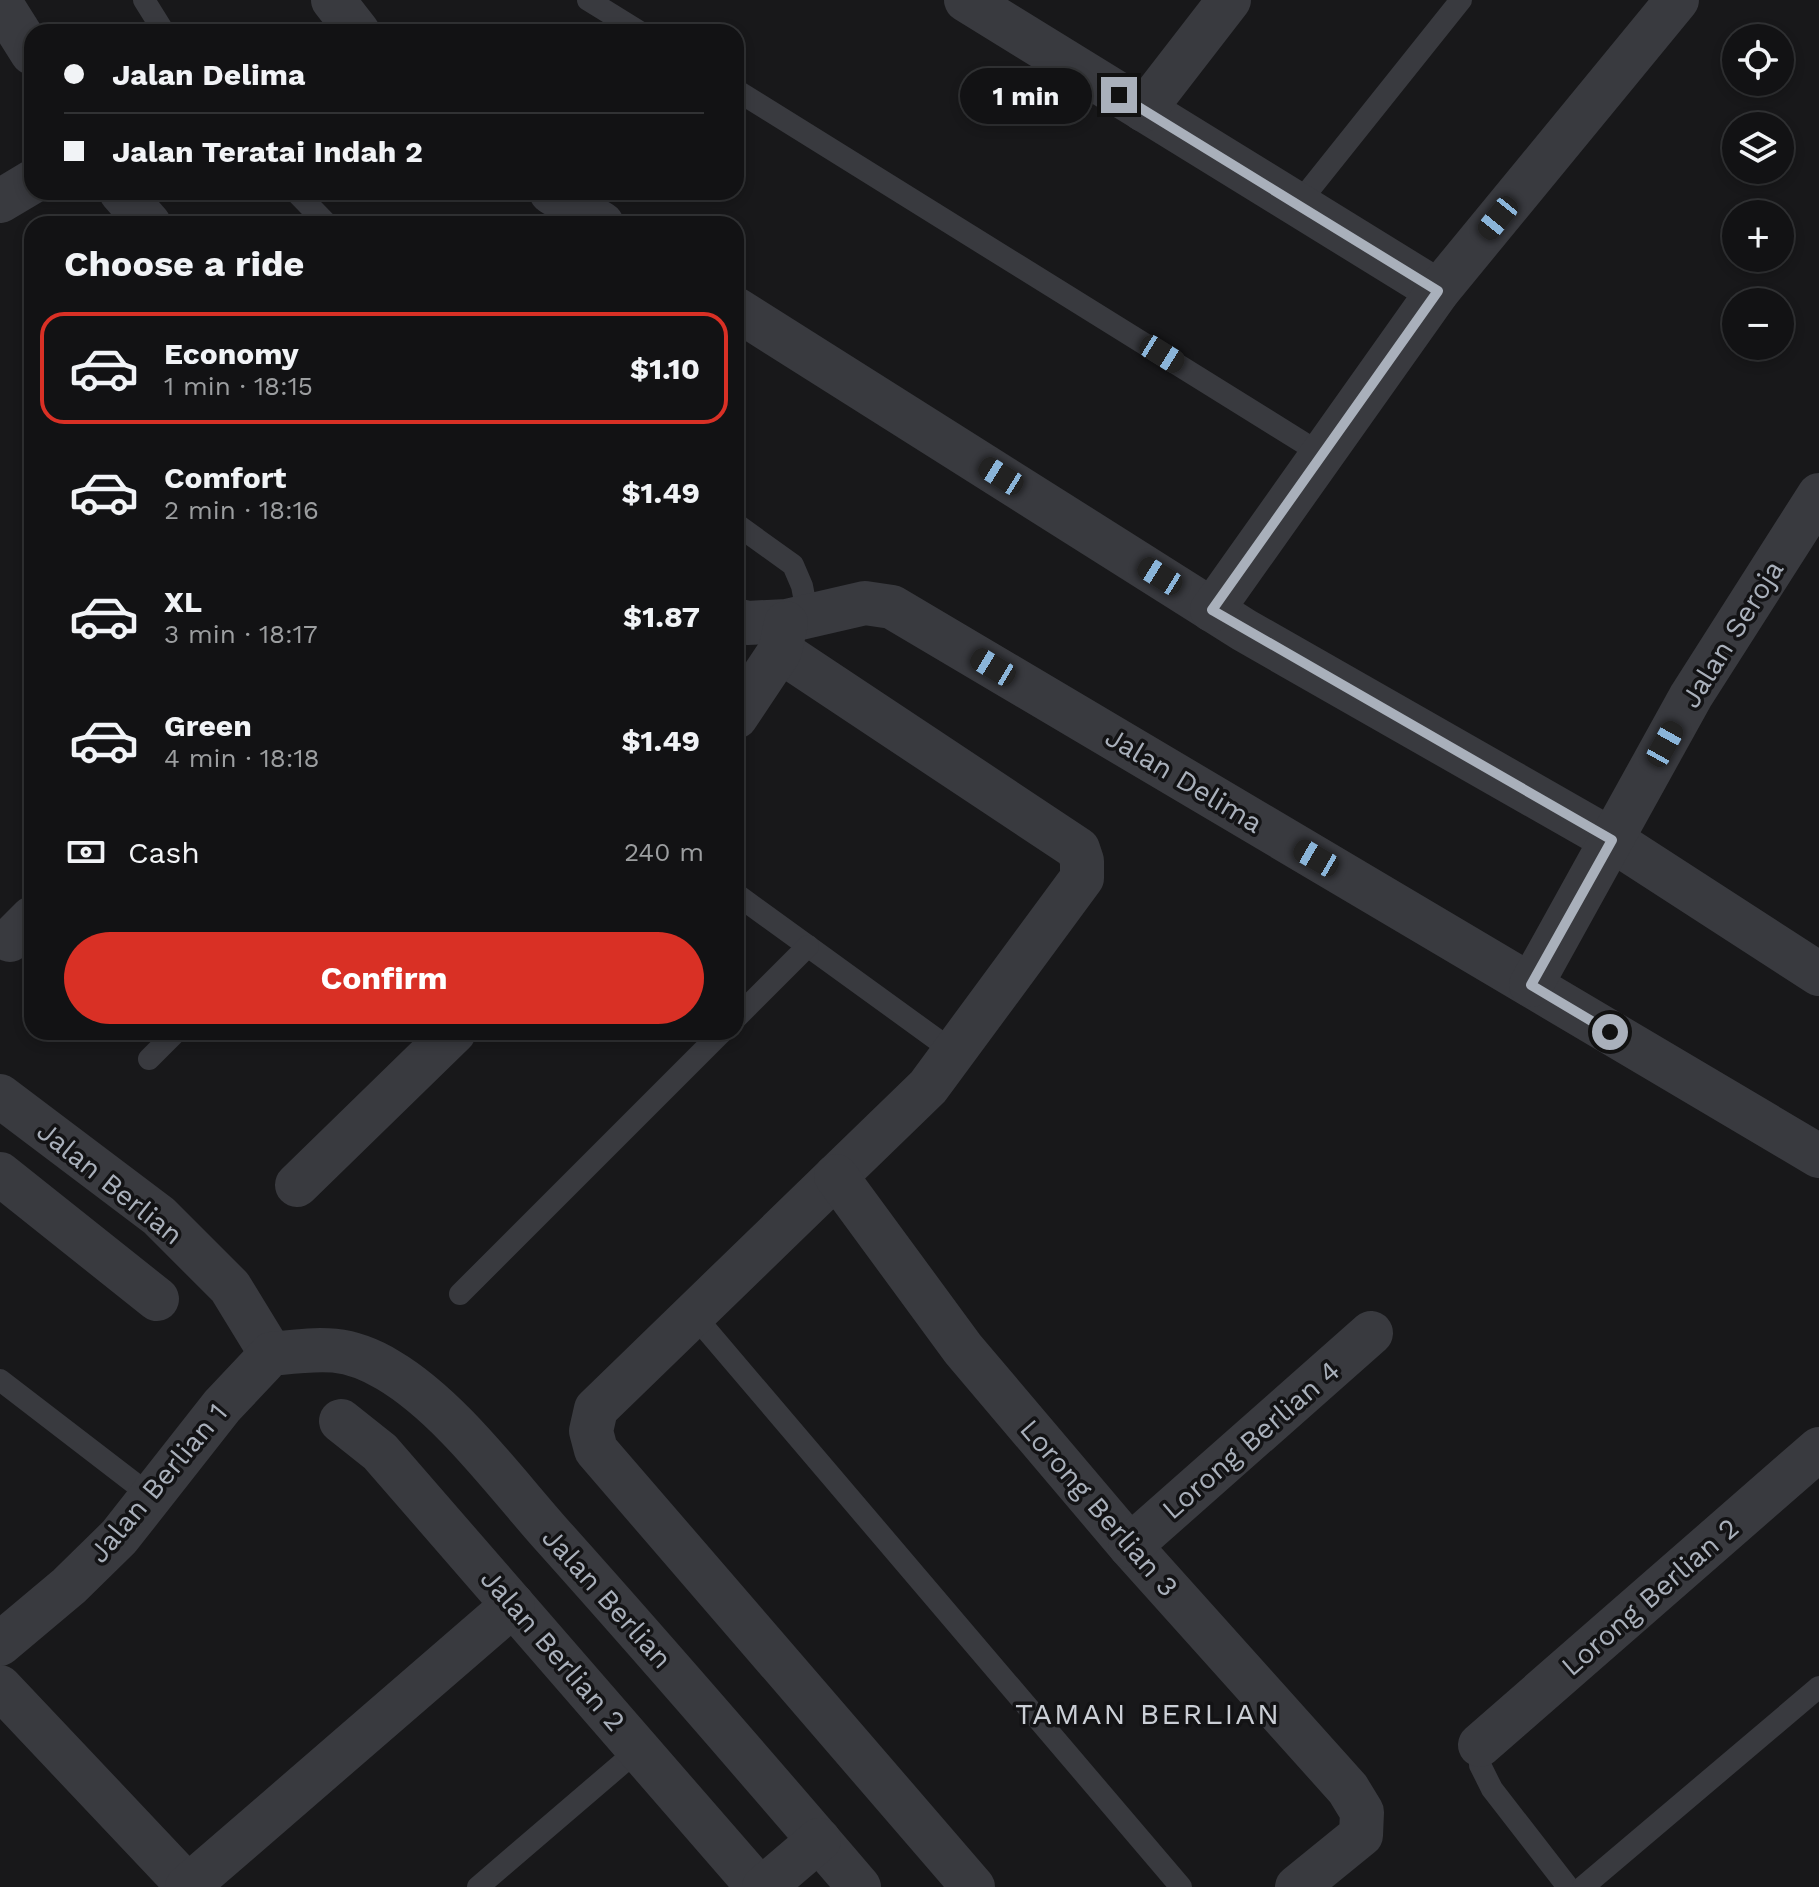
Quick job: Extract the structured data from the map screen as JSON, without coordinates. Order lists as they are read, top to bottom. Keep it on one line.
{"streets":{"street":["Jalan Seroja","Jalan Delima","Jalan Berlian","Lorong Berlian 4","Jalan Berlian 1","Lorong Berlian 3","Lorong Berlian 2","Jalan Berlian 2"]},"crossings":[["Jalan Seroja","Jalan Delima"],["Jalan Berlian","Jalan Berlian 1"],["Lorong Berlian 4","Lorong Berlian 3"]],"districts":["TAMAN BERLIAN"],"page":{"map_buttons":["+","−"],"banner":["Jalan Delima","Jalan Teratai Indah 2"],"bubble":"1 min","heading":"Choose a ride","list":[{"name":"Economy","note":"1 min · 18:15","value":"$1.10"},{"name":"Comfort","note":"2 min · 18:16","value":"$1.49"},{"name":"XL","note":"3 min · 18:17","value":"$1.87"},{"name":"Green","note":"4 min · 18:18","value":"$1.49"}],"pay":["Cash","240 m"],"buttons":"Confirm"}}
